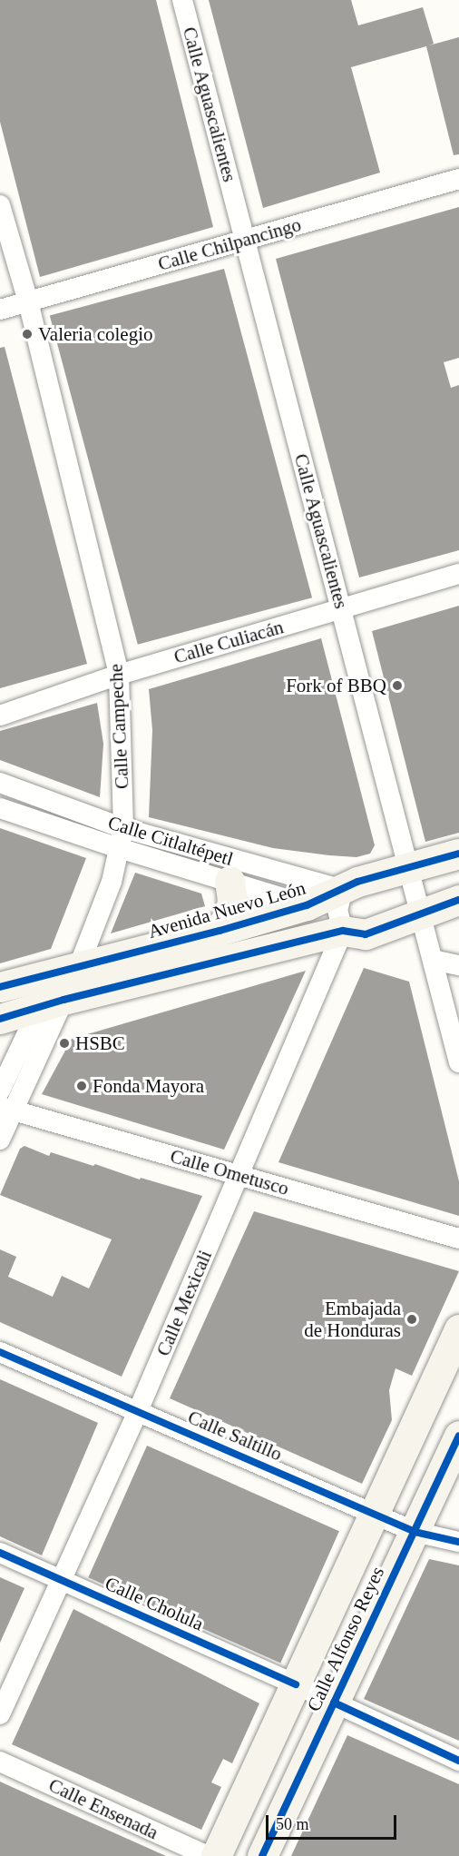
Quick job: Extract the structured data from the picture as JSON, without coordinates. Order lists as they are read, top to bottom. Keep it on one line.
{"streets":{"main road":["Avenida Nuevo León","Calle Alfonso Reyes"],"street":["Calle Aguascalientes","Calle Chilpancingo","Calle Culiacán","Calle Campeche","Calle Citlaltépetl","Calle Ometusco","Calle Mexicali","Calle Saltillo","Calle Cholula","Calle Ensenada"]},"crossings":[["Calle Aguascalientes","Calle Chilpancingo"],["Calle Aguascalientes","Calle Culiacán"],["Calle Aguascalientes","Avenida Nuevo León"],["Calle Chilpancingo","Calle Campeche"],["Calle Culiacán","Calle Campeche"],["Calle Campeche","Calle Citlaltépetl"],["Calle Campeche","Avenida Nuevo León"],["Calle Campeche","Calle Ometusco"],["Calle Citlaltépetl","Avenida Nuevo León"],["Avenida Nuevo León","Calle Mexicali"],["Calle Ometusco","Calle Mexicali"],["Calle Mexicali","Calle Saltillo"],["Calle Mexicali","Calle Cholula"],["Calle Saltillo","Calle Alfonso Reyes"],["Calle Cholula","Calle Alfonso Reyes"]],"places":["Valeria colegio","Fork of BBQ","HSBC","Fonda Mayora","Embajada de Honduras"],"scale_bar":"50 m"}
